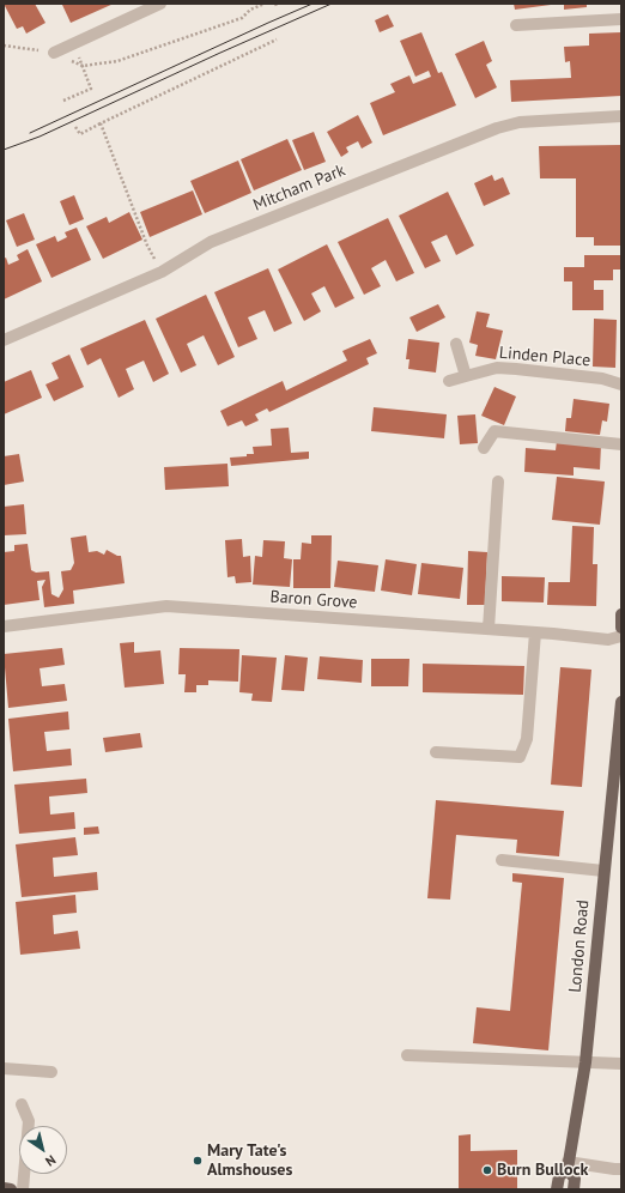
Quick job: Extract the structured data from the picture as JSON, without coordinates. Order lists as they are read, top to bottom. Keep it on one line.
{"streets":{"main road":["London Road"],"street":["Mitcham Park","Linden Place","Baron Grove"]},"places":["Mary Tate's Almshouses","Burn Bullock"],"north":"bottom right"}
